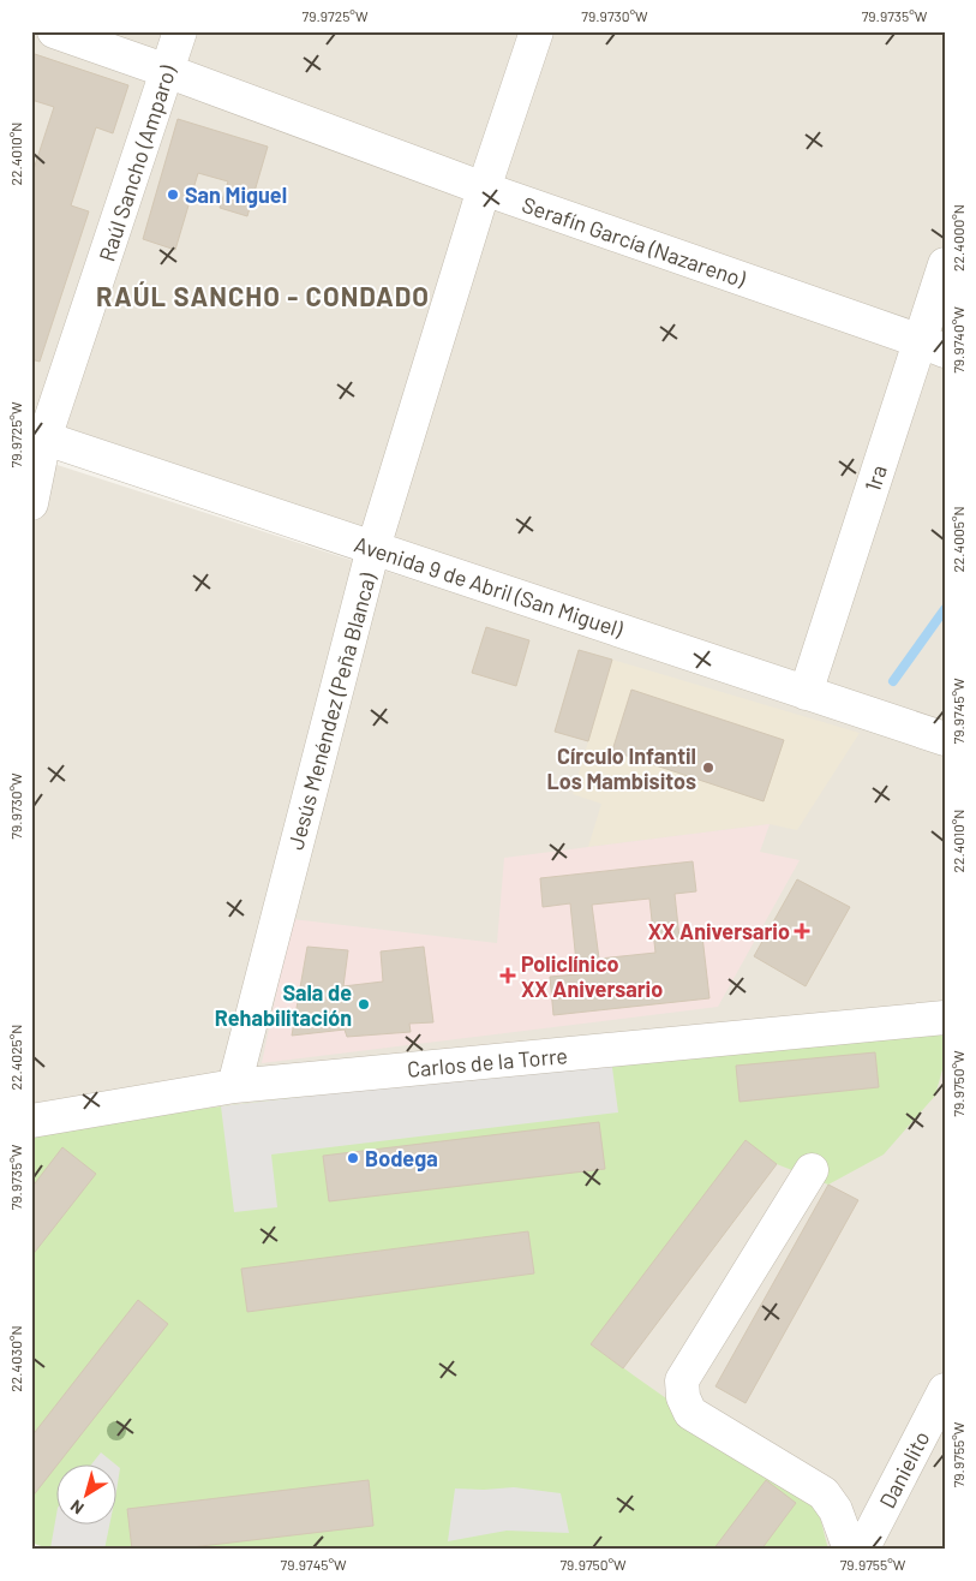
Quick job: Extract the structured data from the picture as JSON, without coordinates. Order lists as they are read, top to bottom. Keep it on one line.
{"streets":{"street":["Raúl Sancho (Amparo)","Serafín García (Nazareno)","1ra","Avenida 9 de Abril (San Miguel)","Jesús Menéndez (Peña Blanca)","Carlos de la Torre","Danielito"]},"crossings":[["Raúl Sancho (Amparo)","Serafín García (Nazareno)"],["Raúl Sancho (Amparo)","Avenida 9 de Abril (San Miguel)"],["Serafín García (Nazareno)","1ra"],["Serafín García (Nazareno)","Jesús Menéndez (Peña Blanca)"],["1ra","Avenida 9 de Abril (San Miguel)"],["Avenida 9 de Abril (San Miguel)","Jesús Menéndez (Peña Blanca)"],["Jesús Menéndez (Peña Blanca)","Carlos de la Torre"]],"districts":["RAÚL SANCHO - CONDADO"],"places":{"other":["San Miguel","Círculo Infantil Los Mambisitos","Sala de Rehabilitación","Bodega"],"health":["XX Aniversario","Policlínico XX Aniversario"]},"north":"bottom left","coordinates":["79.9725°W","79.9730°W","79.9735°W","22.4010°N","22.4000°N","79.9740°W","22.4005°N","79.9745°W","22.4025°N","79.9750°W","22.4030°N","79.9755°W"]}
